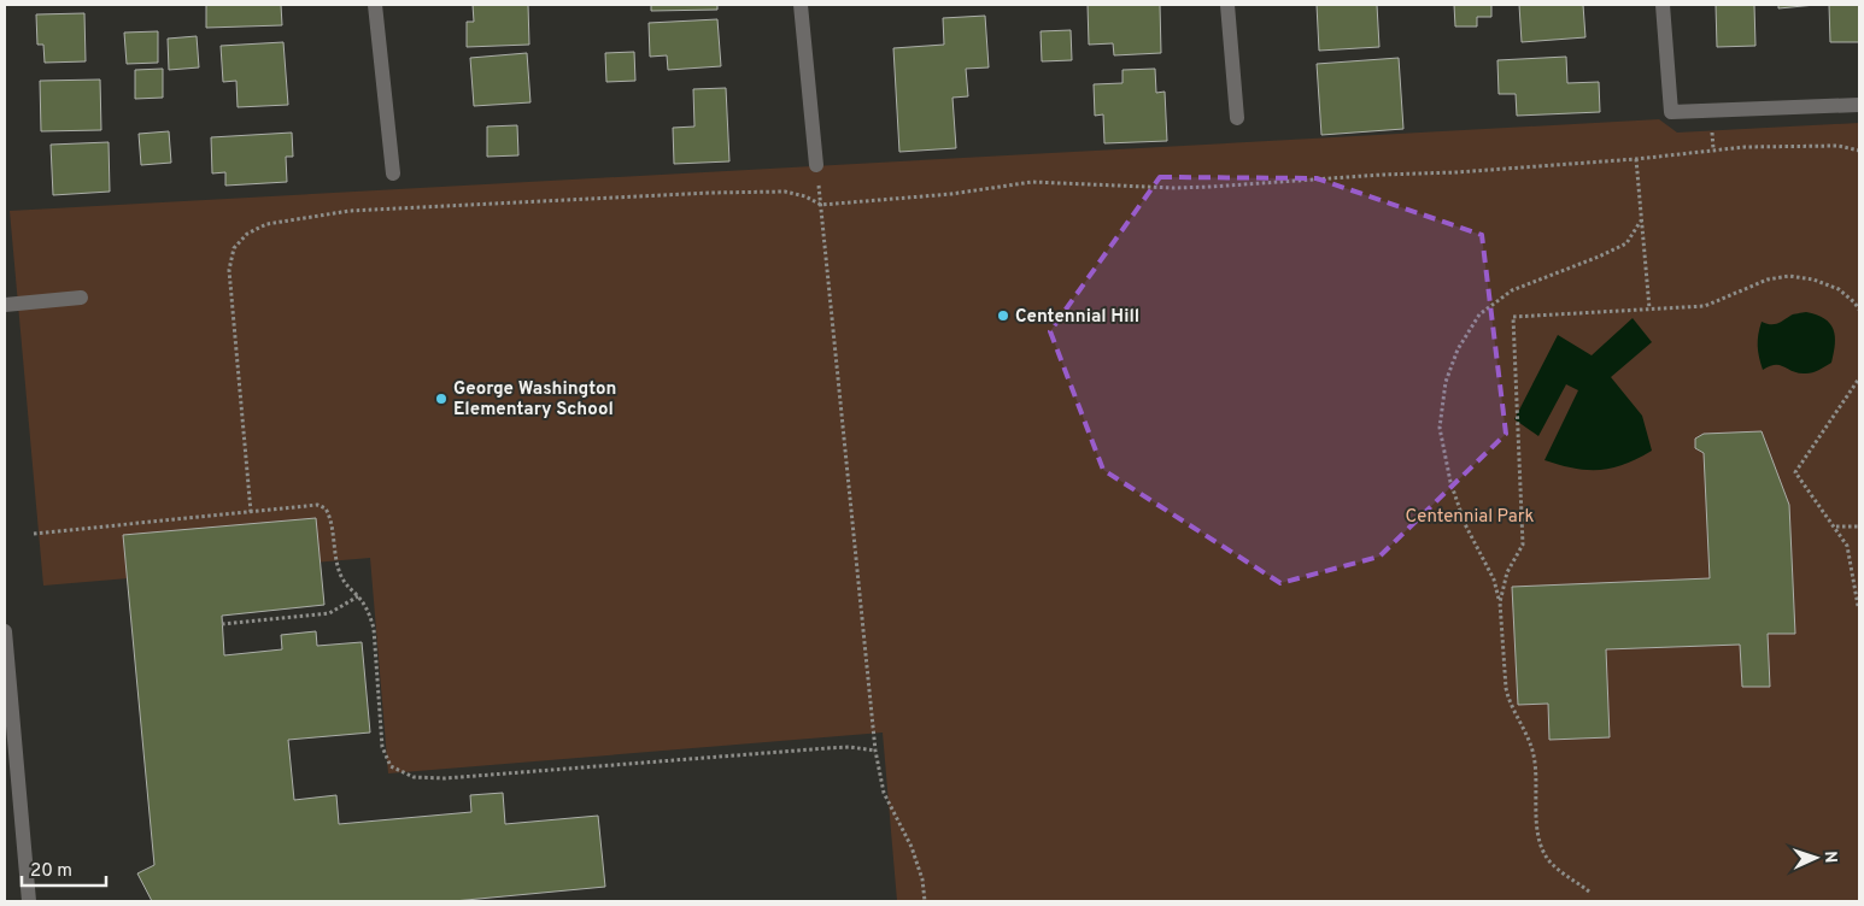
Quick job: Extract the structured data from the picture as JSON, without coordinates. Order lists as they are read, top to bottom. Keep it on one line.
{"parks":["Centennial Park"],"places":["Centennial Hill","George Washington Elementary School"],"scale_bar":"20 m","north":"right"}
